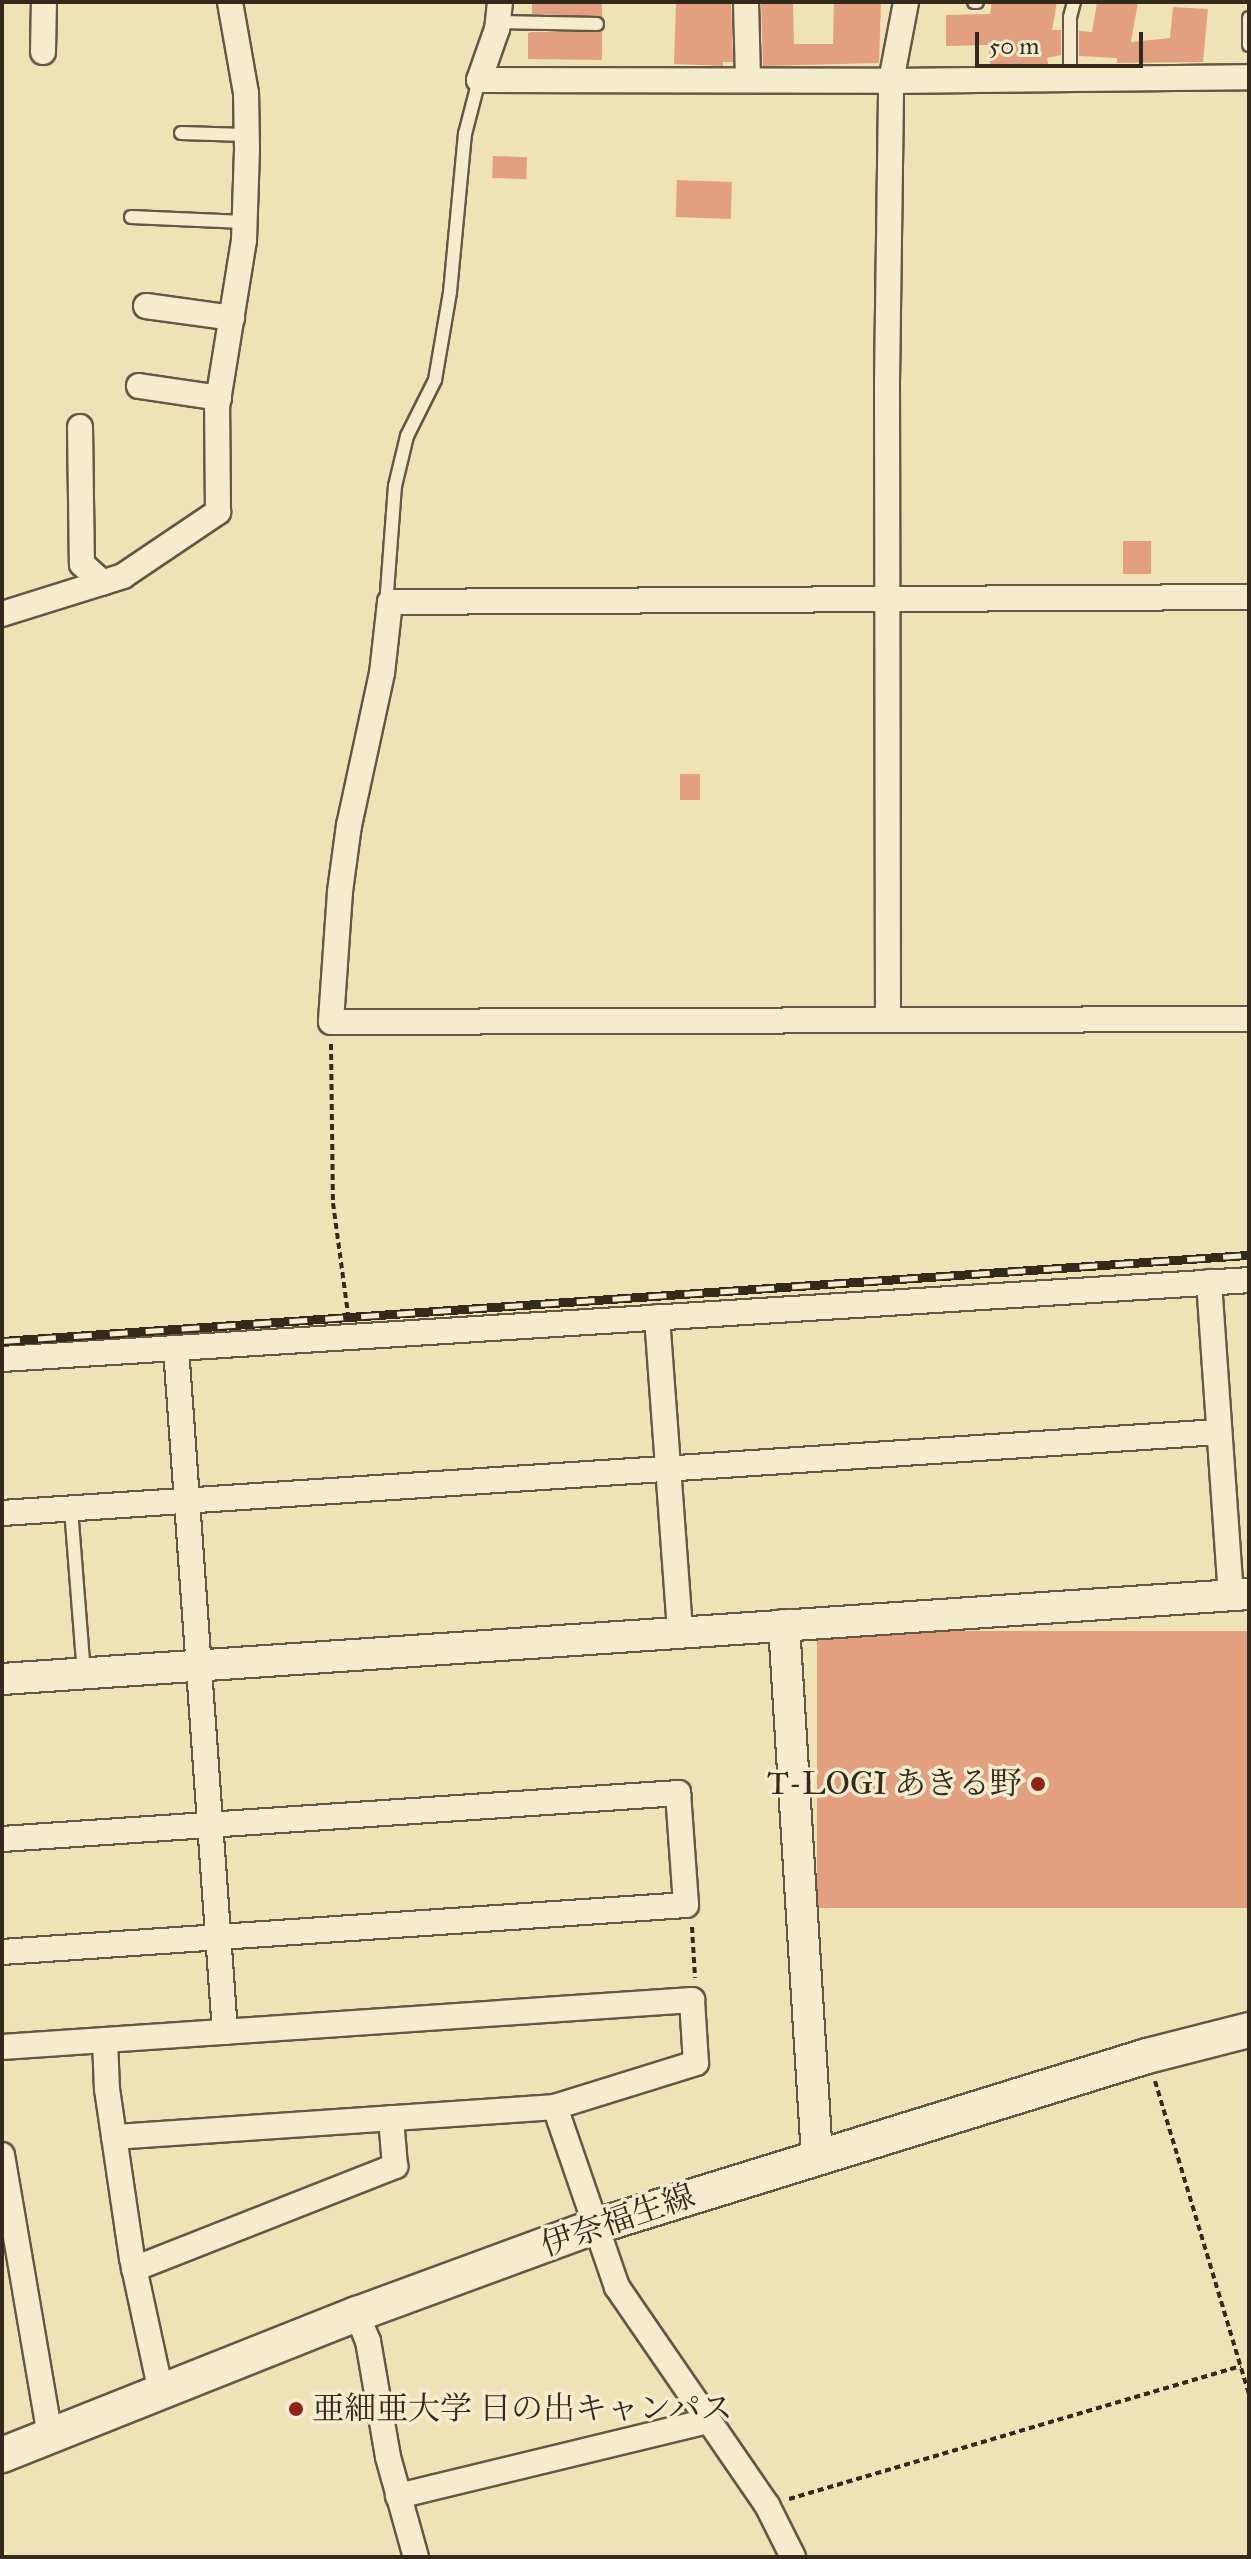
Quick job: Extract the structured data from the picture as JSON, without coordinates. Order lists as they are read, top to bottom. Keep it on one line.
{"streets":{"main road":["伊奈福生線"]},"places":["T-LOGI あきる野","亜細亜大学 日の出キャンパス"],"scale_bar":"50 m"}
